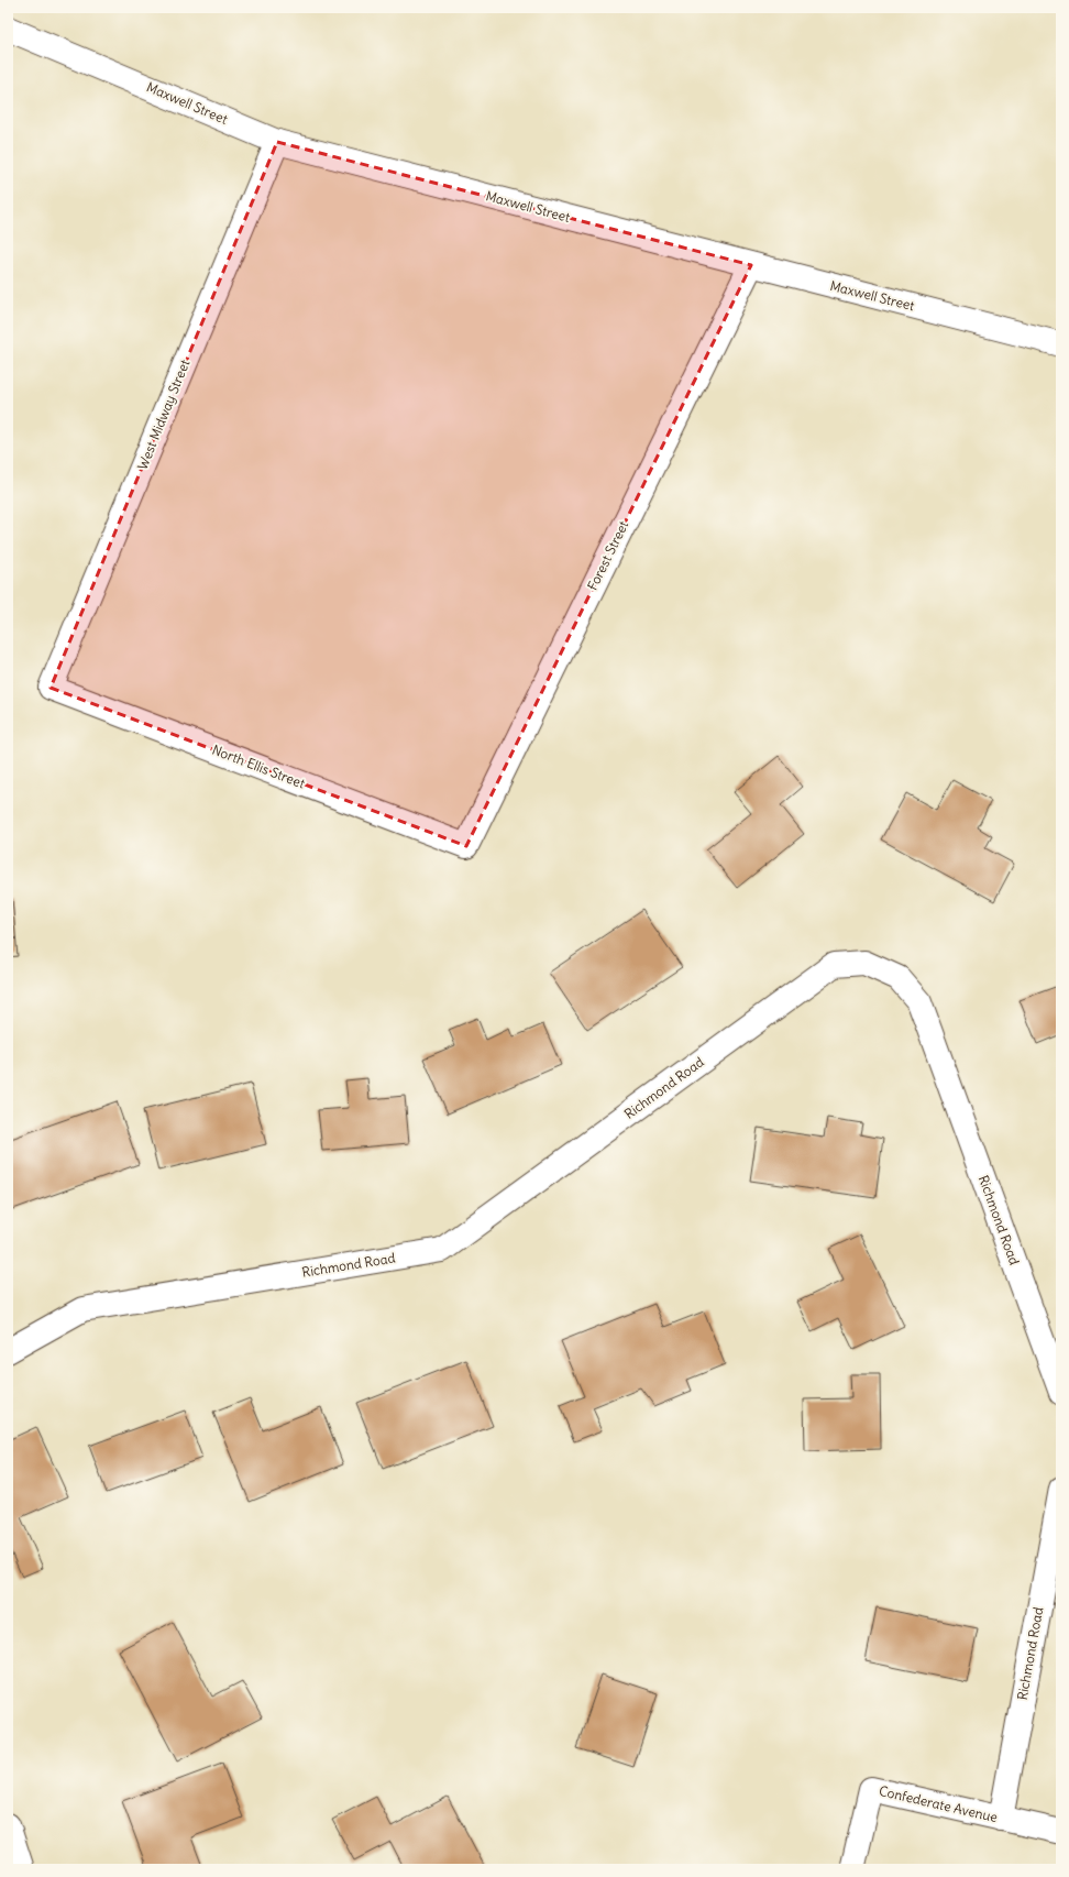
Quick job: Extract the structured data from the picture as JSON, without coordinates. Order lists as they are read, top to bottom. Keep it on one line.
{"streets":{"street":["Maxwell Street","West Midway Street","Forest Street","North Ellis Street","Richmond Road","Confederate Avenue"]},"crossings":[["Maxwell Street","West Midway Street"],["Maxwell Street","Forest Street"],["West Midway Street","North Ellis Street"],["Forest Street","North Ellis Street"],["Richmond Road","Confederate Avenue"]]}
